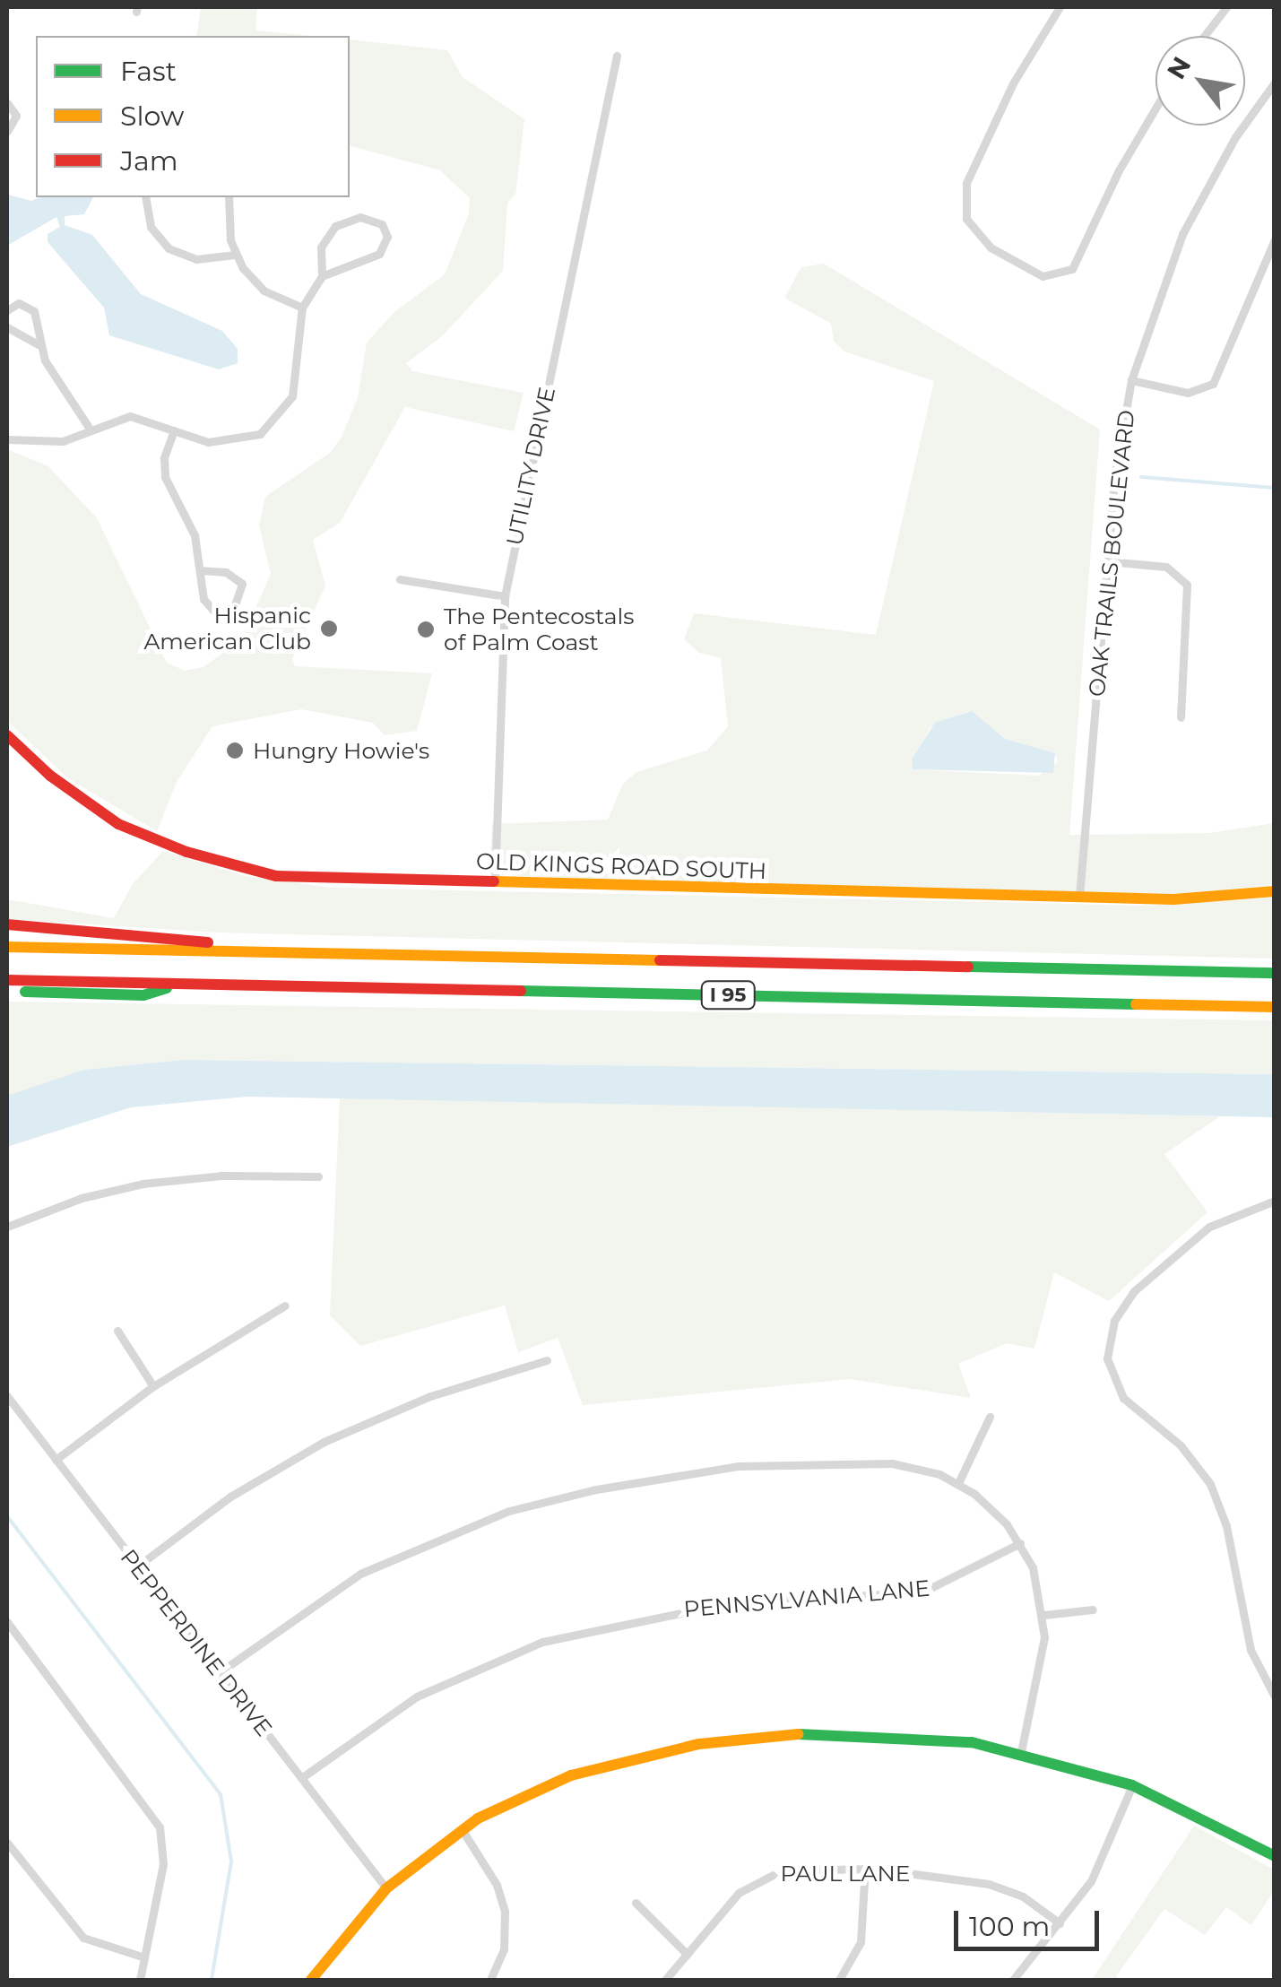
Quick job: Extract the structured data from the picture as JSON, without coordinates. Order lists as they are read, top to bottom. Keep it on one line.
{"streets":{"main road":["OLD KINGS ROAD SOUTH","I 95"],"street":["UTILITY DRIVE","OAK TRAILS BOULEVARD","PENNSYLVANIA LANE","PEPPERDINE DRIVE","PAUL LANE"]},"crossings":[["UTILITY DRIVE","OLD KINGS ROAD SOUTH"],["OAK TRAILS BOULEVARD","OLD KINGS ROAD SOUTH"],["PENNSYLVANIA LANE","PEPPERDINE DRIVE"]],"places":["Hispanic American Club","The Pentecostals of Palm Coast","Hungry Howie's"],"legend":["Fast","Slow","Jam"],"scale_bar":"100 m","north":"top left"}
